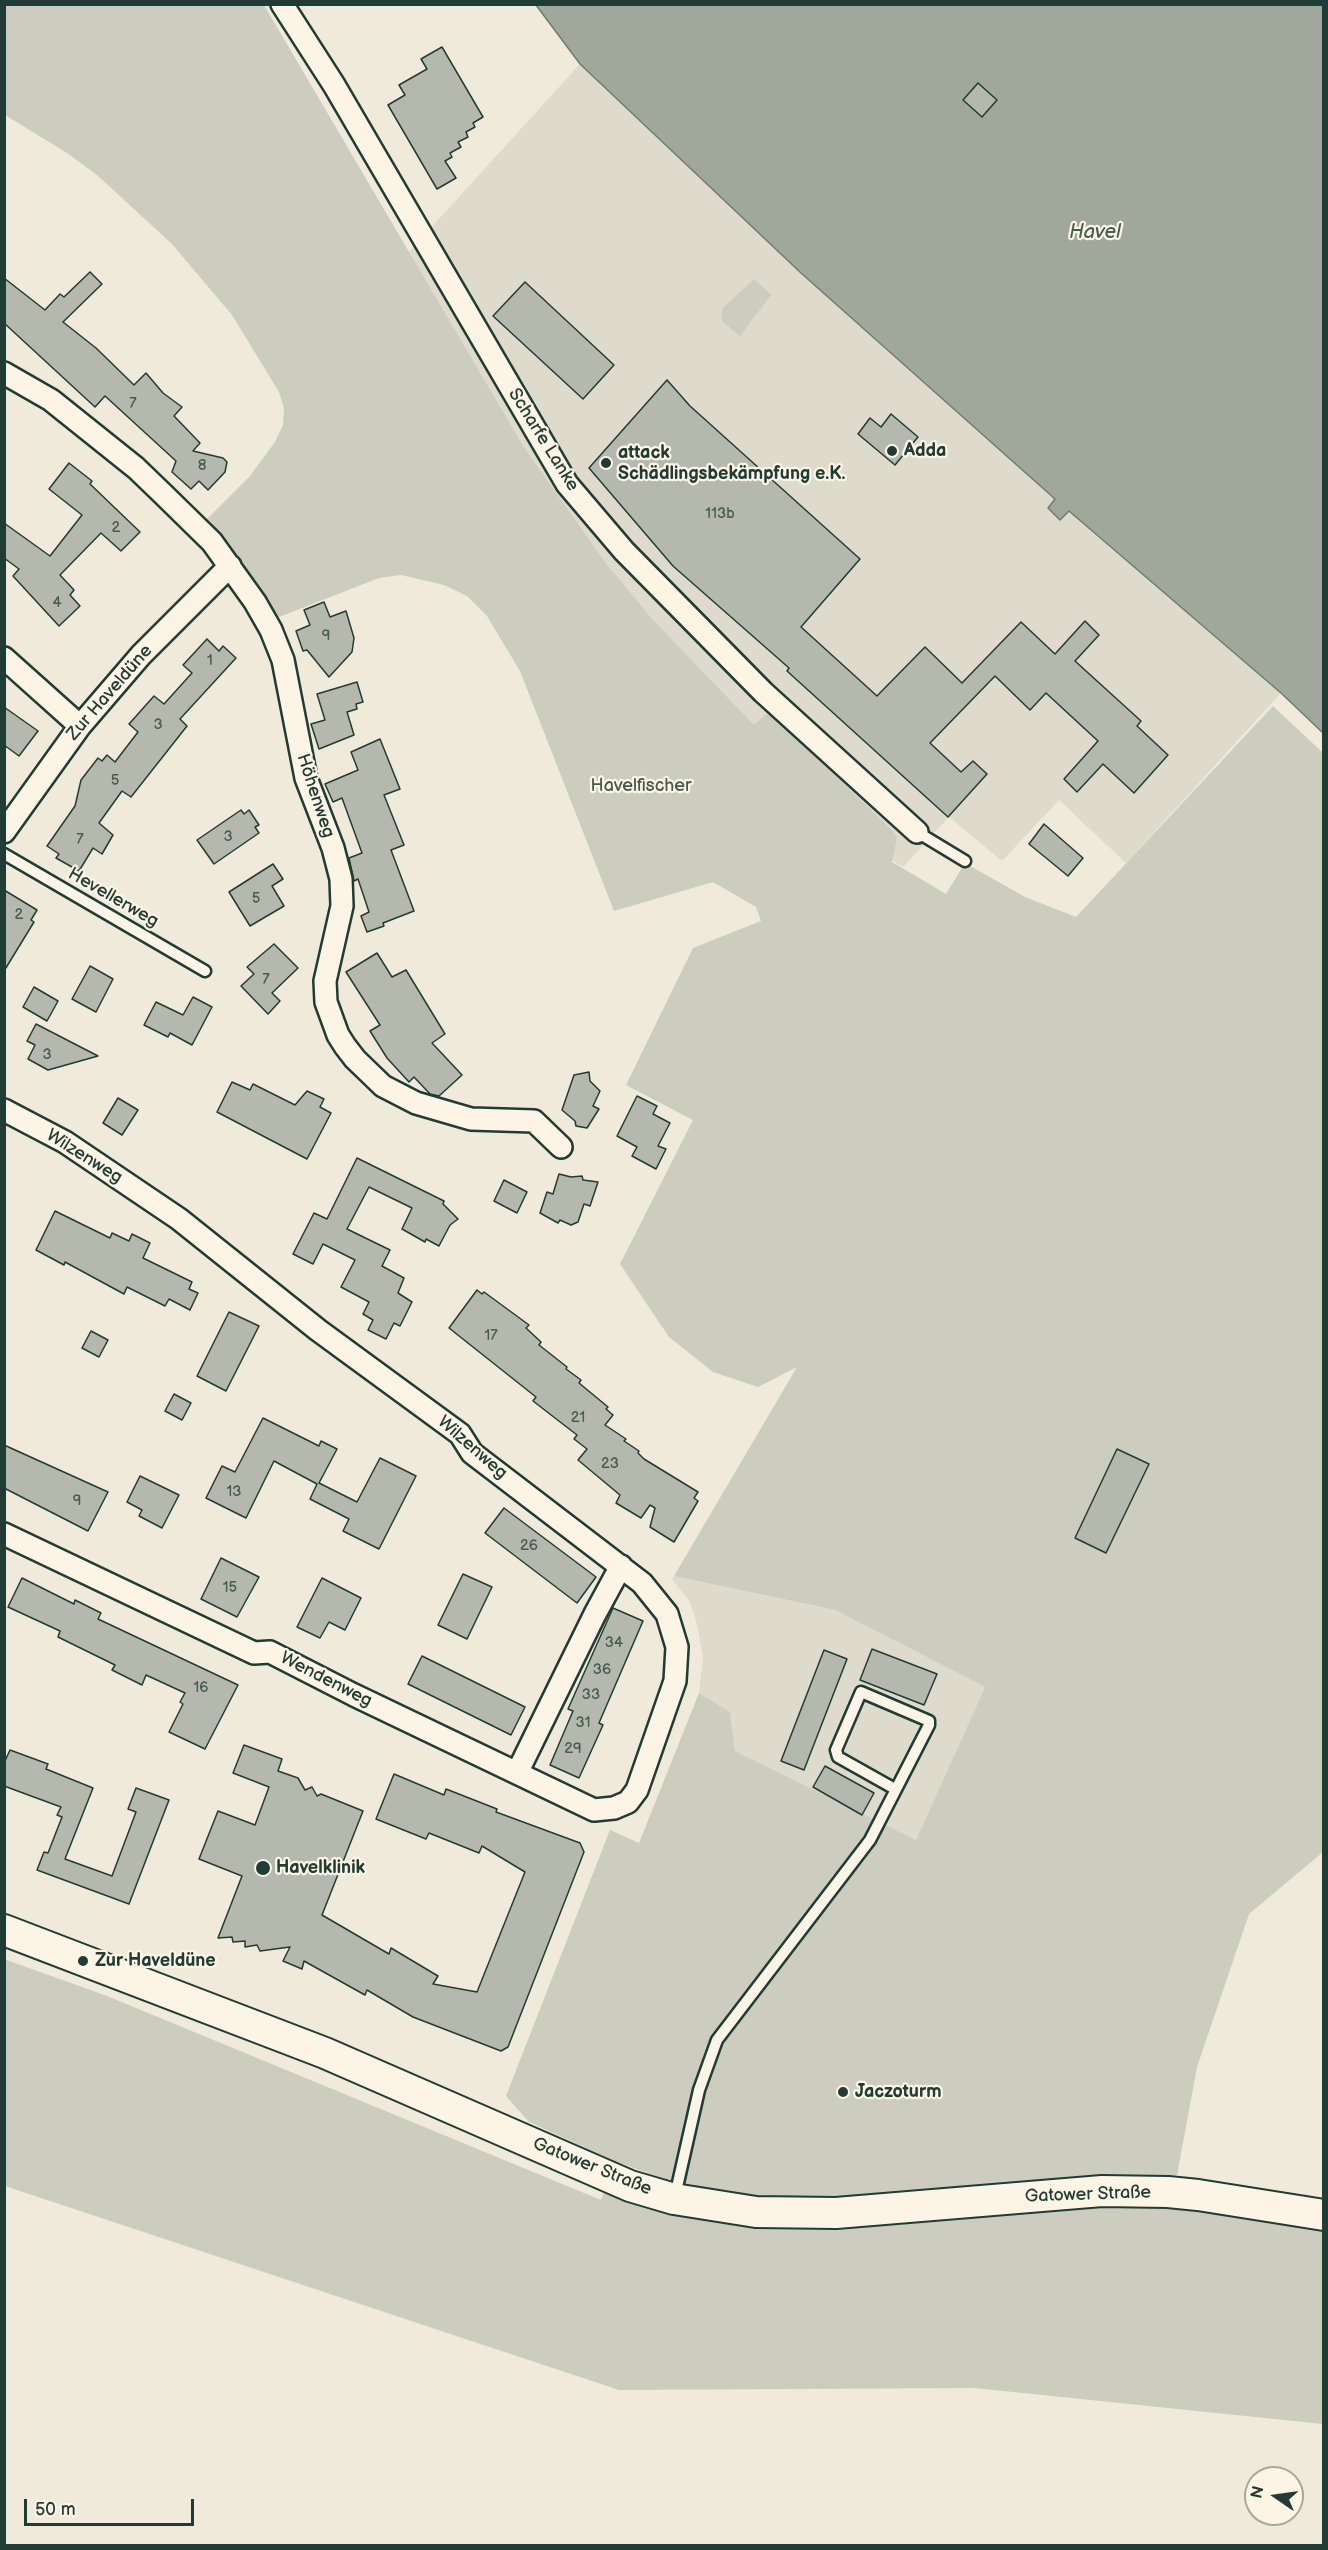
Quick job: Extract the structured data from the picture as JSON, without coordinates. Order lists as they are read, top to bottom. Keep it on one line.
{"streets":{"main road":["Gatower Straße"],"street":["Scharfe Lanke","Zur Haveldüne","Höhenweg","Wilzenweg","Wendenweg"],"lane":["Hevellerweg"]},"crossings":[["Zur Haveldüne","Höhenweg"],["Wilzenweg","Wendenweg"]],"water":["Havel"],"parks":["Havelfischer"],"places":["Adda","attack Schädlingsbekämpfung e.K.","Havelklinik","Zur Haveldüne","Jaczoturm"],"house_numbers":["7","8","113b","2","4","9","1","3","5","3","7","5","2","7","3","17","21","23","13","9","26","15","34","36","16","33","31","29"],"scale_bar":"50 m","north":"left"}
